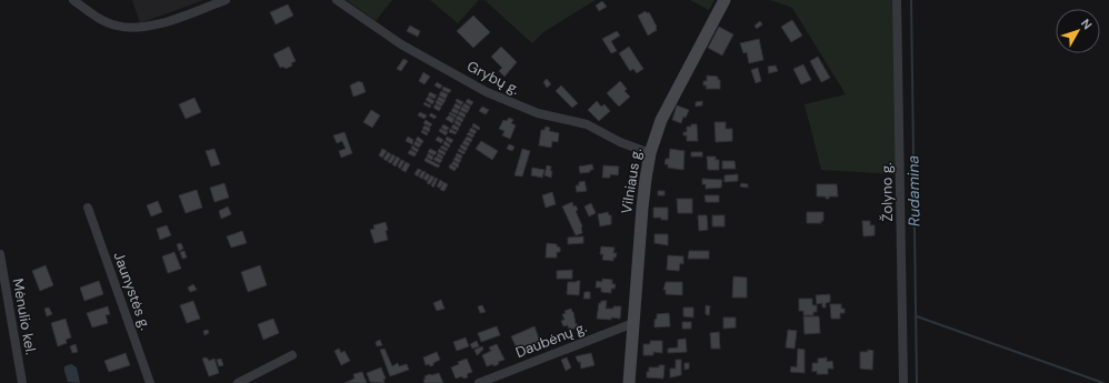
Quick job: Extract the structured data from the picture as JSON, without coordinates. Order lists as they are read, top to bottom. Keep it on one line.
{"streets":{"main road":["Vilniaus g."],"street":["Grybų g.","Žolyno g.","Jaunystės g.","Mėnulio kel.","Daubėnų g."]},"crossings":[["Grybų g.","Vilniaus g."],["Vilniaus g.","Daubėnų g."]],"water":["Rudamina"],"north":"top right"}
